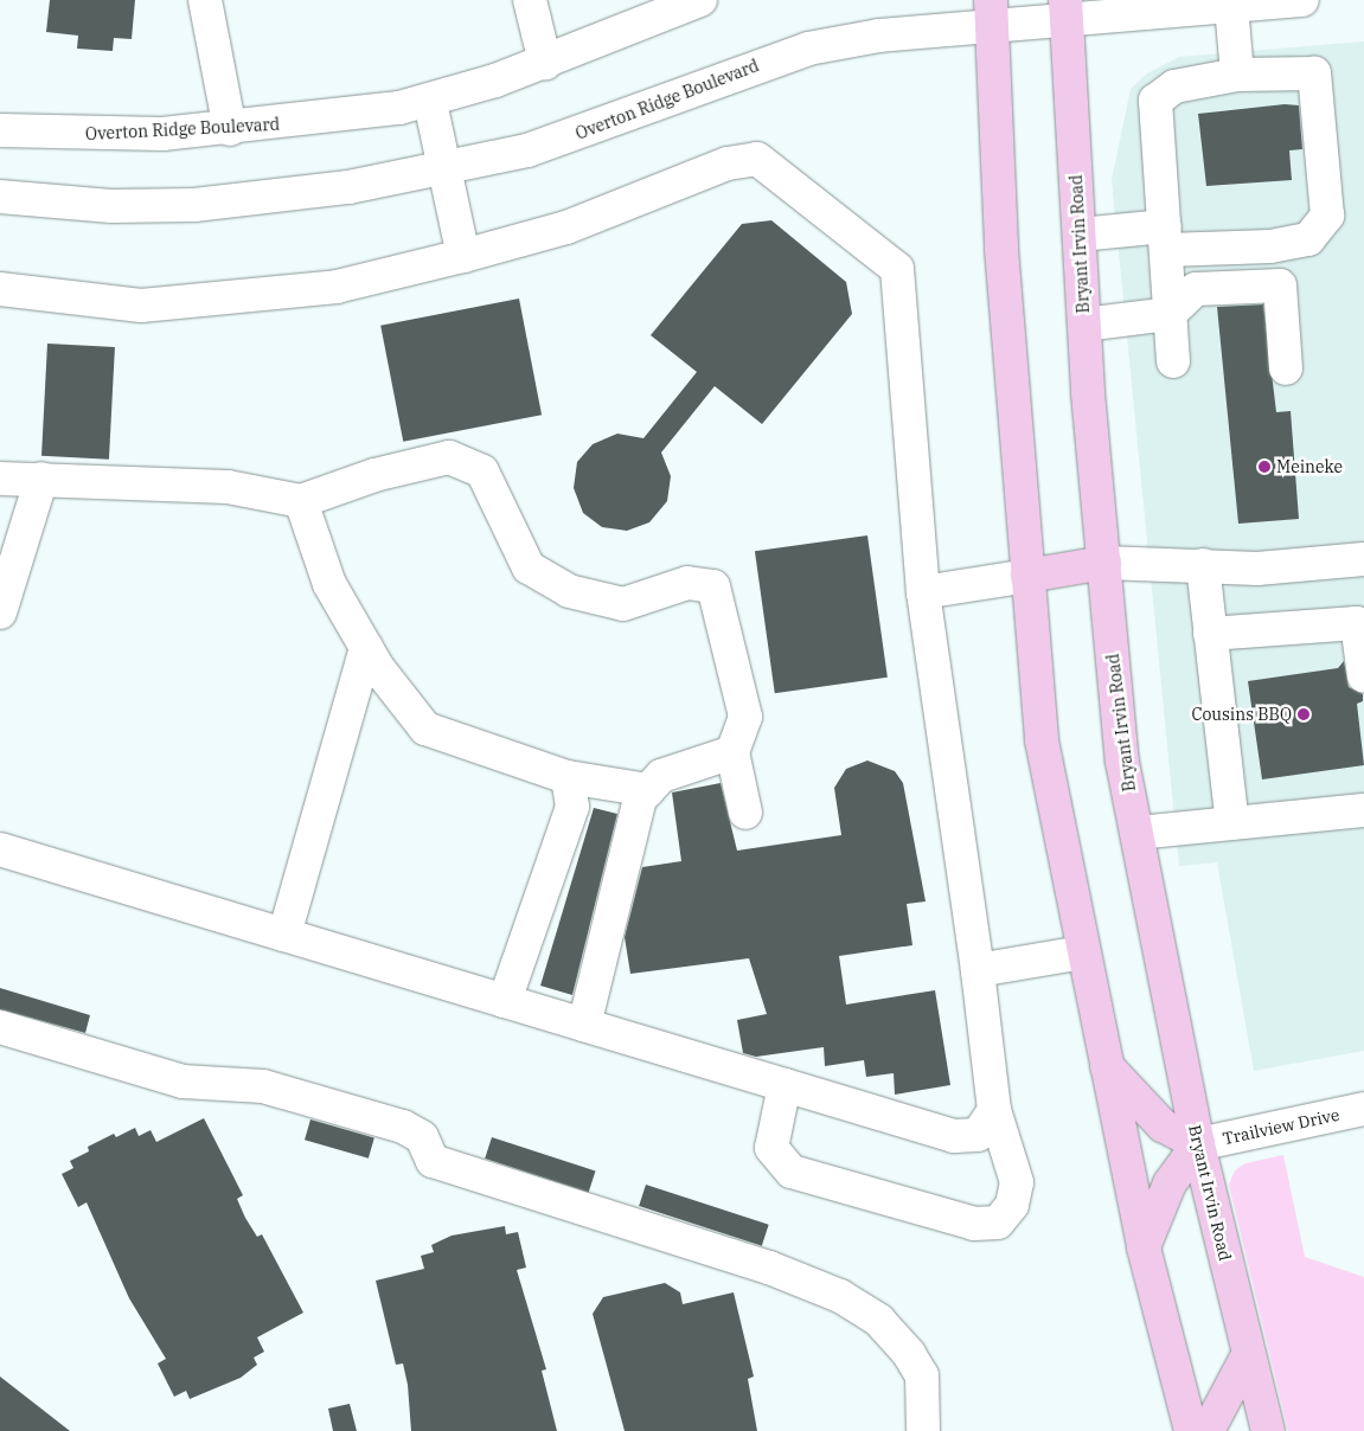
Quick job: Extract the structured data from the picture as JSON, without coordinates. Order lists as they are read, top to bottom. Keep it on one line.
{"streets":{"main road":["Bryant Irvin Road"],"street":["Overton Ridge Boulevard","Trailview Drive"]},"crossings":[["Overton Ridge Boulevard","Bryant Irvin Road"],["Bryant Irvin Road","Trailview Drive"]],"places":["Meineke","Cousins BBQ"]}
